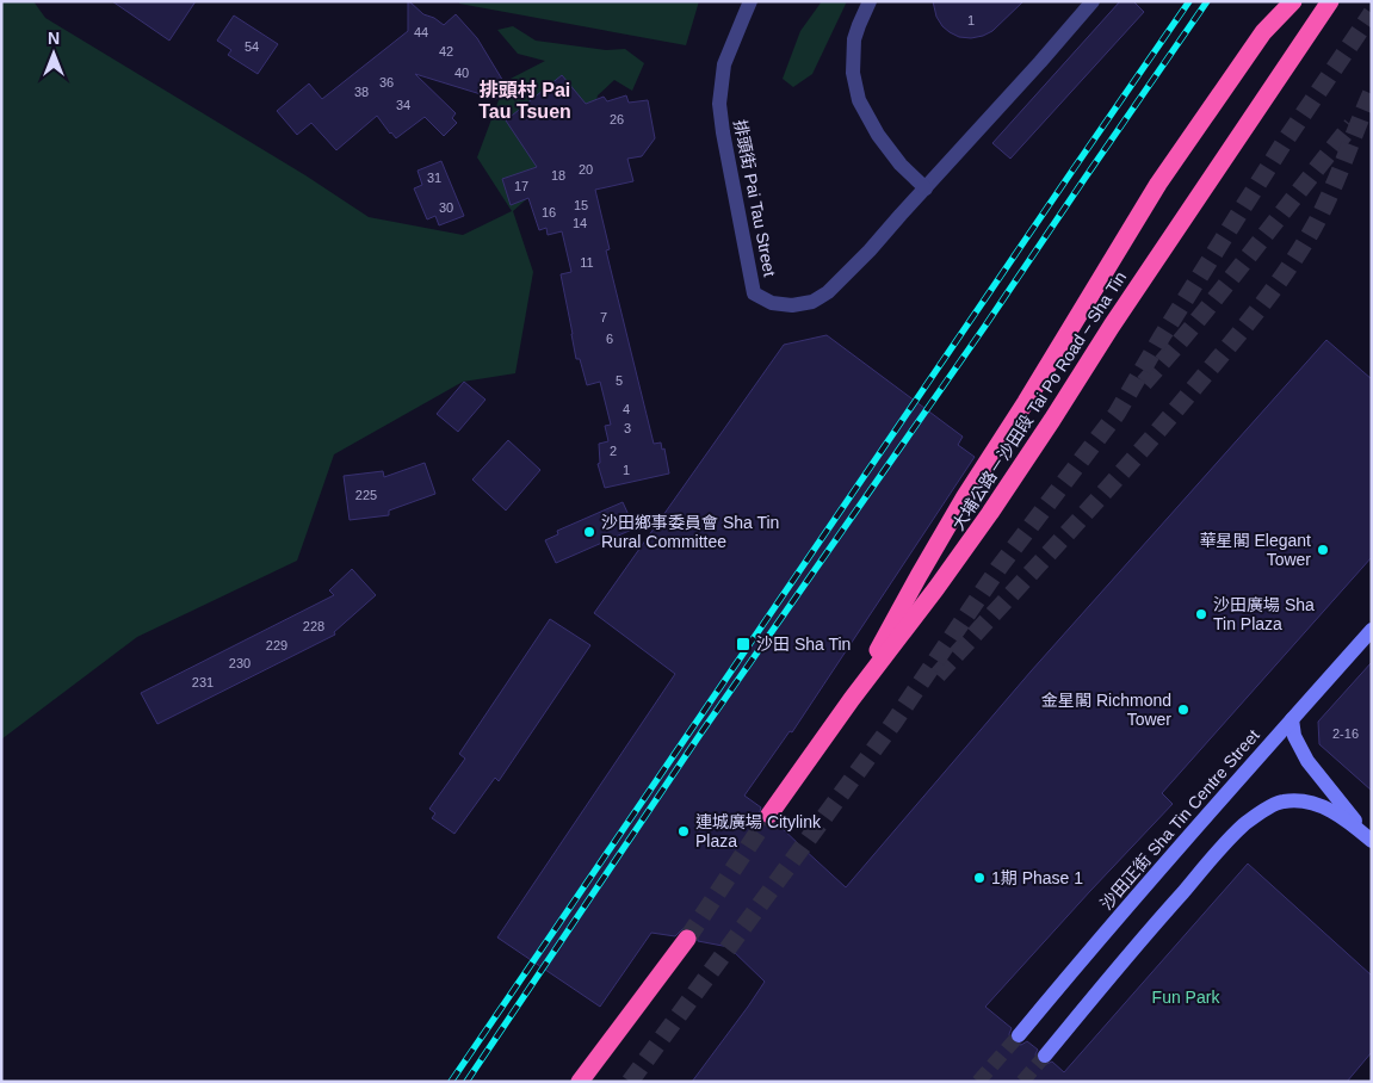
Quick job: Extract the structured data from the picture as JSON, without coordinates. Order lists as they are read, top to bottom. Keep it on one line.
{"streets":{"highway":["大埔公路－沙田段 Tai Po Road – Sha Tin"],"main road":["沙田正街 Sha Tin Centre Street"],"street":["排頭街 Pai Tau Street"]},"districts":["排頭村 Pai Tau Tsuen"],"parks":["Fun Park"],"places":{"other":["沙田鄉事委員會 Sha Tin Rural Committee","華星閣 Elegant Tower","沙田廣場 Sha Tin Plaza","金星閣 Richmond Tower","連城廣場 Citylink Plaza","1期 Phase 1"],"transit":["沙田 Sha Tin"]},"house_numbers":["1","44","54","42","40","36","38","34","26","20","18","31","17","15","30","16","14","11","7","6","5","4","3","2","1","225","228","229","230","231","2-16"],"north":"top"}
